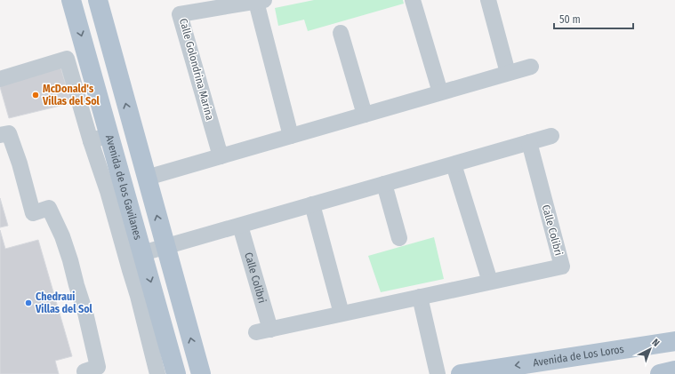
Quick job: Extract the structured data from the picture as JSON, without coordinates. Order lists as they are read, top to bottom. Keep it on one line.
{"streets":{"main road":["Avenida de los Gavilanes","Avenida de Los Loros"],"street":["Calle Golondrina Marina","Calle Colibri"]},"one_way":["Avenida de Los Loros"],"places":["McDonald's Villas del Sol","Chedraui Villas del Sol"],"scale_bar":"50 m","north":"top right"}
